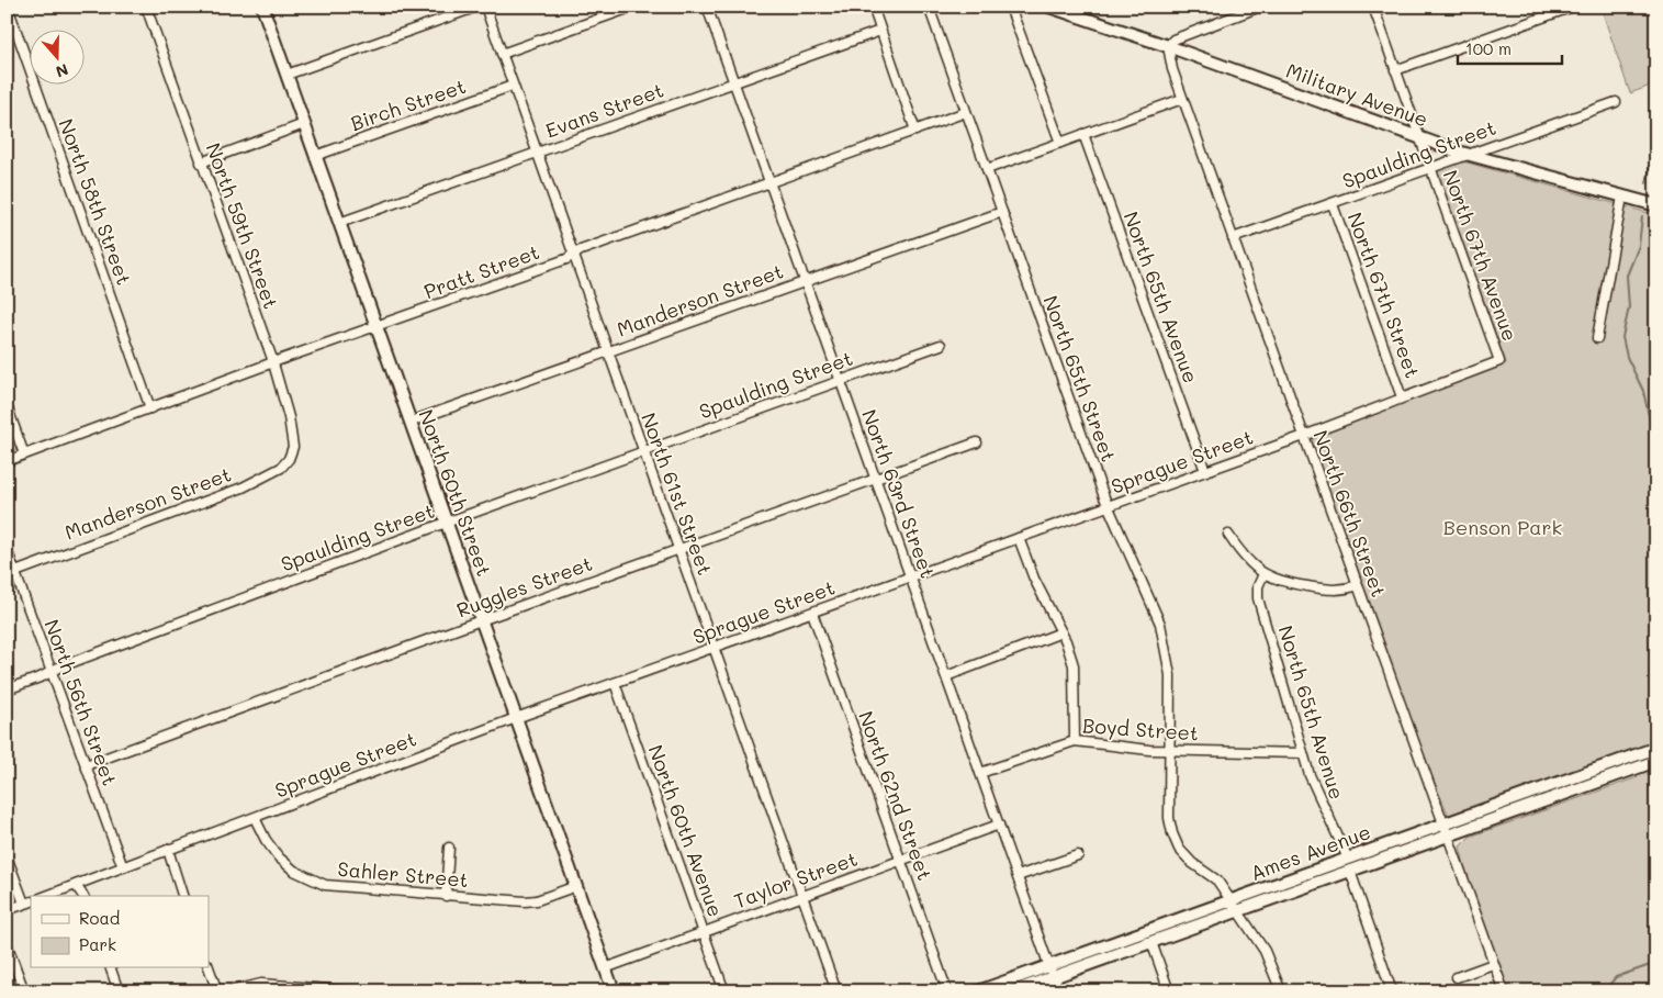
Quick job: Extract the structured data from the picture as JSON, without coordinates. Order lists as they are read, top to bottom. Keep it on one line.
{"streets":{"main road":["Military Avenue","North 60th Street","Ames Avenue"],"street":["Birch Street","Evans Street","Spaulding Street","North 58th Street","North 59th Street","North 67th Avenue","Pratt Street","North 67th Street","North 65th Avenue","Manderson Street","North 65th Street","Sprague Street","North 61st Street","North 63rd Street","North 66th Street","Ruggles Street","North 56th Street","Boyd Street","North 62nd Street","North 60th Avenue","Sahler Street","Taylor Street"]},"crossings":[["Military Avenue","Spaulding Street"],["Military Avenue","North 67th Avenue"],["Military Avenue","North 66th Street"],["Birch Street","North 60th Street"],["Birch Street","North 61st Street"],["Evans Street","North 60th Street"],["Evans Street","North 61st Street"],["Evans Street","North 63rd Street"],["Spaulding Street","North 67th Avenue"],["Spaulding Street","North 67th Street"],["Spaulding Street","North 60th Street"],["Spaulding Street","North 61st Street"],["Spaulding Street","North 63rd Street"],["Spaulding Street","North 66th Street"],["Spaulding Street","North 56th Street"],["North 58th Street","Pratt Street"],["North 59th Street","Pratt Street"],["North 59th Street","Manderson Street"],["North 67th Avenue","Sprague Street"],["Pratt Street","North 65th Street"],["Pratt Street","North 60th Street"],["Pratt Street","North 61st Street"],["Pratt Street","North 63rd Street"],["North 67th Street","Sprague Street"],["North 65th Avenue","Sprague Street"],["North 65th Avenue","Boyd Street"],["North 65th Avenue","Ames Avenue"],["Manderson Street","North 65th Street"],["Manderson Street","North 60th Street"],["Manderson Street","North 61st Street"],["Manderson Street","North 63rd Street"],["Manderson Street","North 56th Street"],["North 65th Street","Sprague Street"],["North 65th Street","Boyd Street"],["North 65th Street","Ames Avenue"],["Sprague Street","North 60th Street"],["Sprague Street","North 61st Street"],["Sprague Street","North 63rd Street"],["Sprague Street","North 66th Street"],["Sprague Street","North 56th Street"],["Sprague Street","North 62nd Street"],["Sprague Street","North 60th Avenue"],["Sprague Street","Sahler Street"],["North 60th Street","Ruggles Street"],["North 60th Street","Sahler Street"],["North 60th Street","Taylor Street"],["North 61st Street","Ruggles Street"],["North 61st Street","Taylor Street"],["North 63rd Street","Ruggles Street"],["North 63rd Street","Boyd Street"],["North 63rd Street","Ames Avenue"],["North 63rd Street","Taylor Street"],["North 66th Street","Ames Avenue"],["Ruggles Street","North 56th Street"],["North 62nd Street","Taylor Street"],["North 60th Avenue","Taylor Street"]],"parks":["Benson Park"],"legend":["Road","Park"],"scale_bar":"100 m","north":"bottom"}
